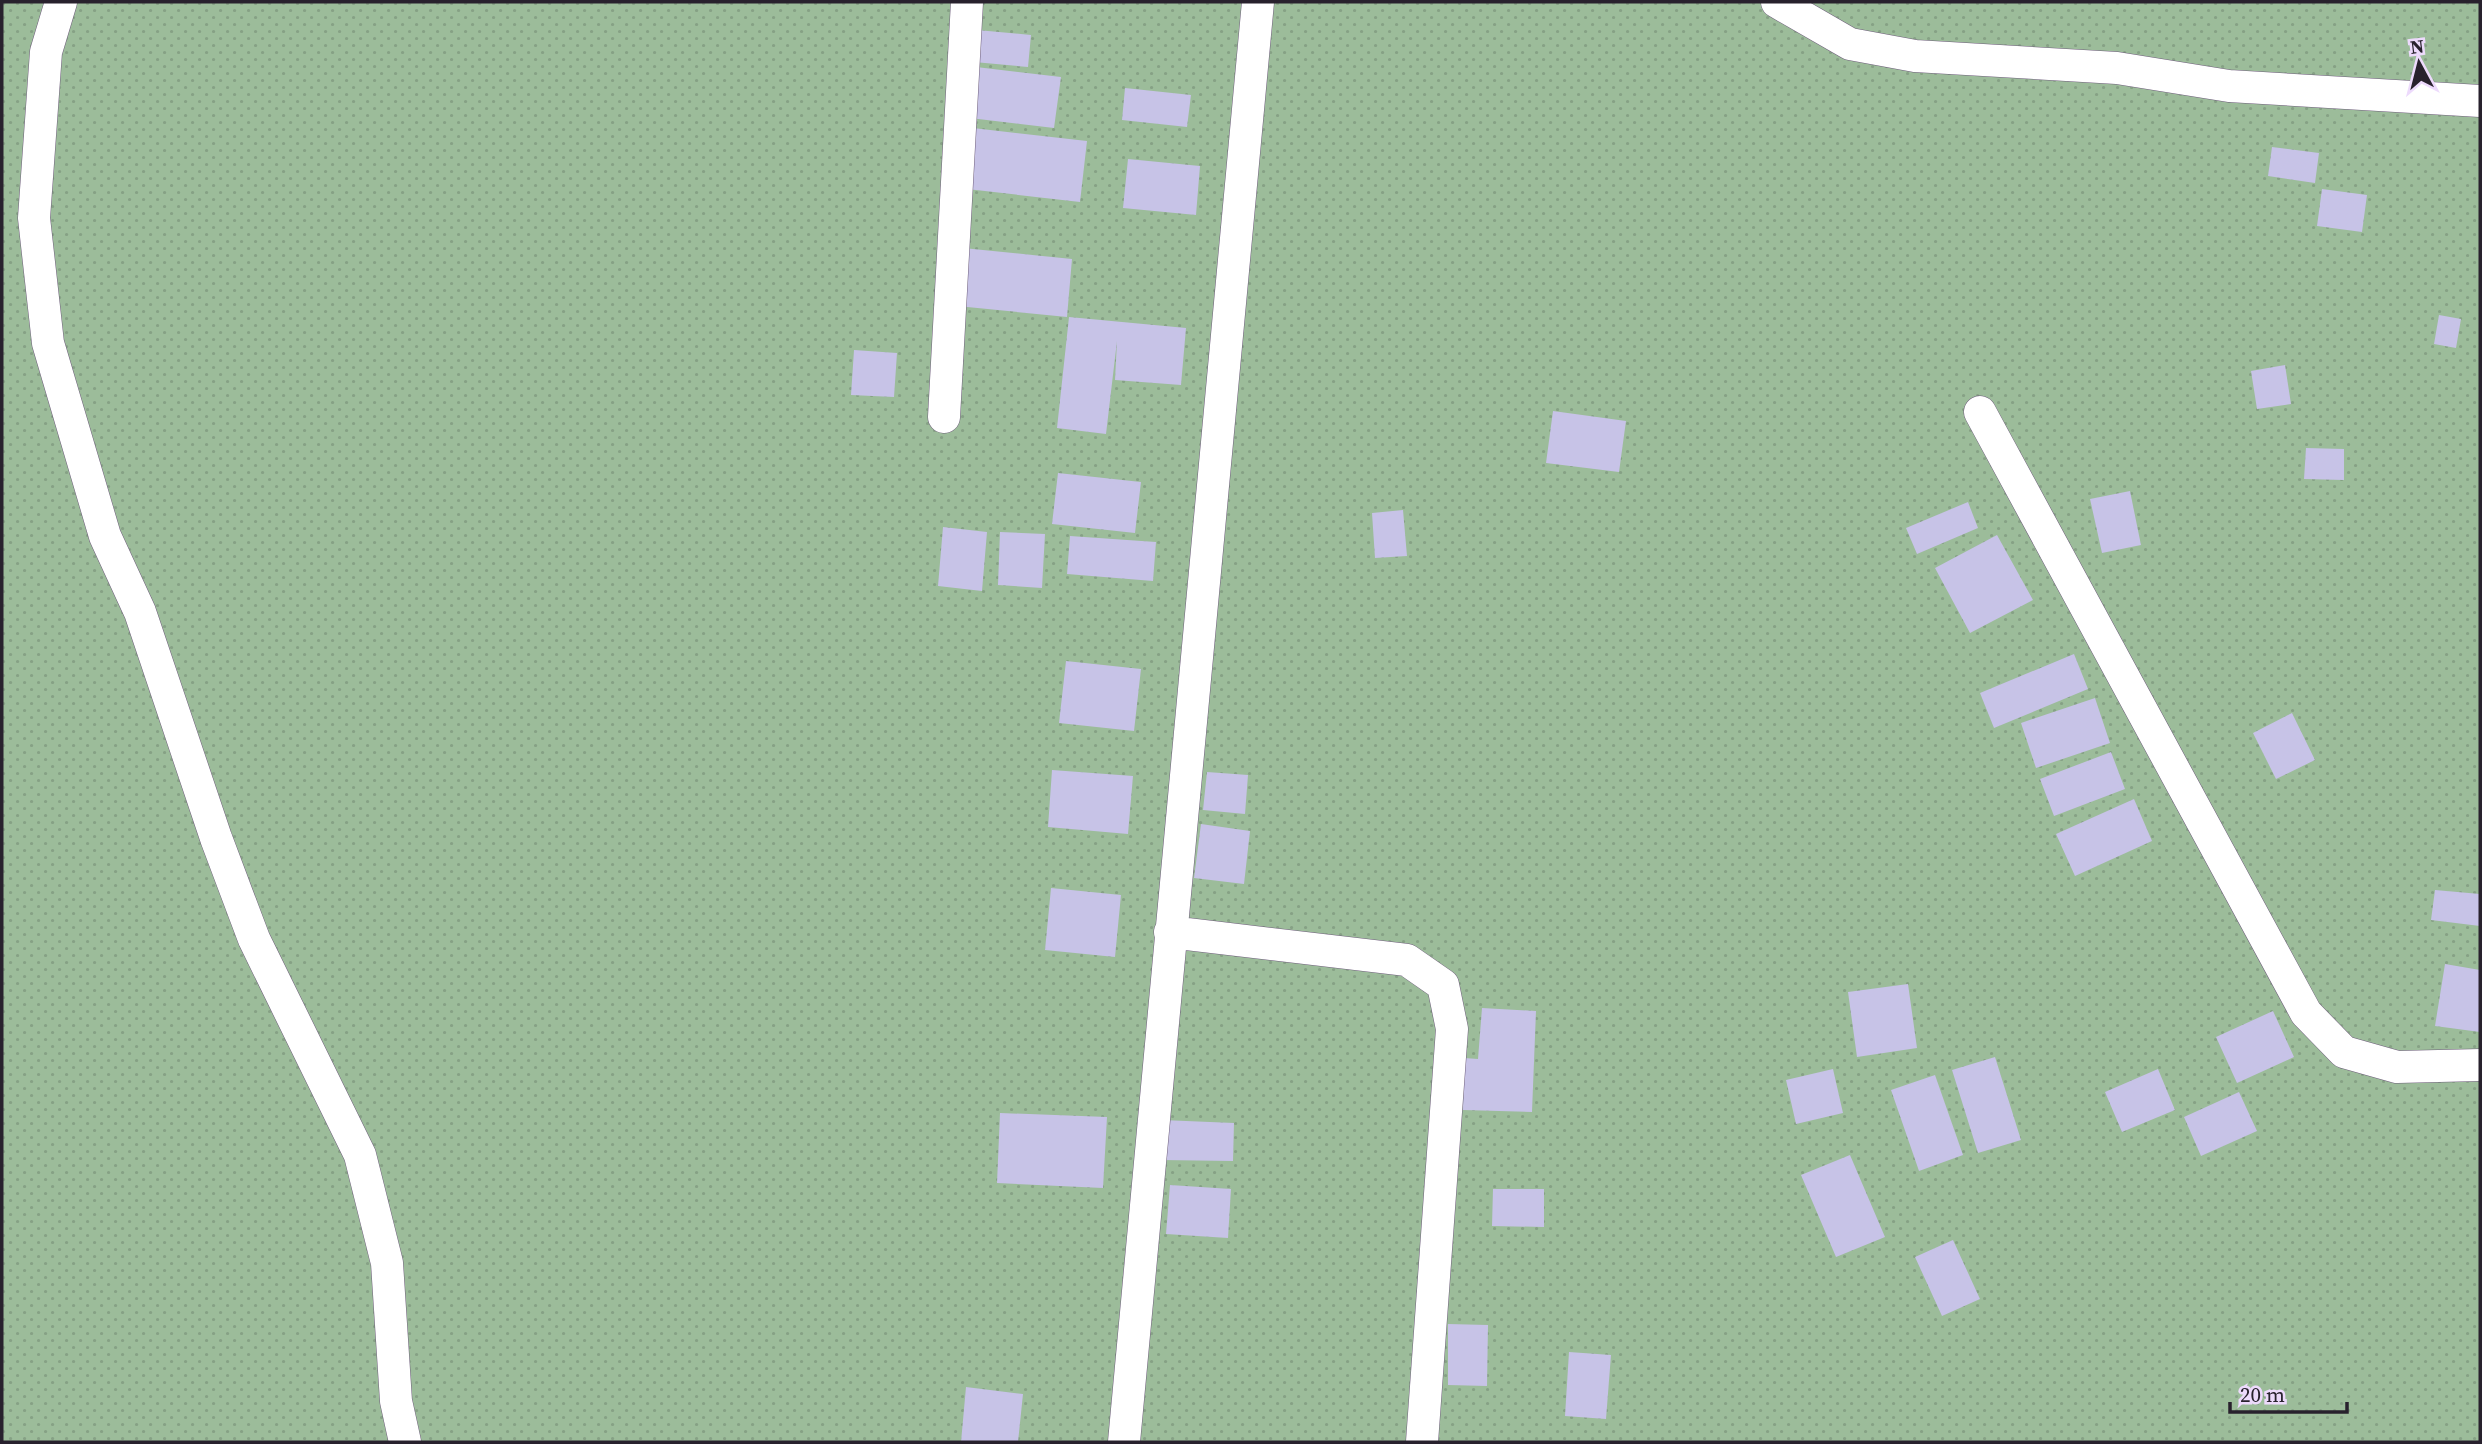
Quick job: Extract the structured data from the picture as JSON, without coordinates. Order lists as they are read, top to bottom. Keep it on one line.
{"scale_bar":"20 m","north":"top"}
